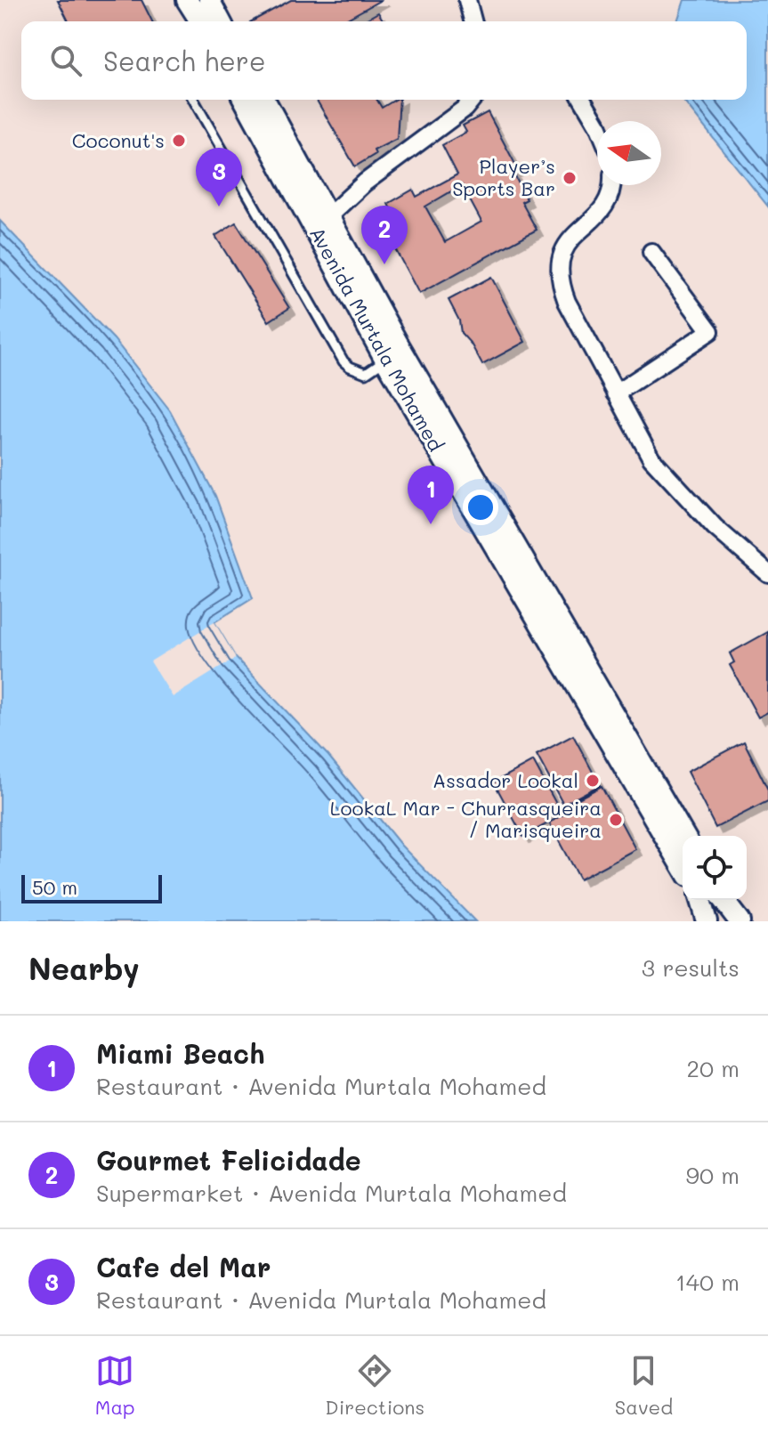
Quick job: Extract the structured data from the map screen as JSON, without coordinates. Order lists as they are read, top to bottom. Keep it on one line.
{"streets":{"street":["Avenida Murtala Mohamed"]},"places":["Coconut's","Player’s Sports Bar","Assador Lookal","LookaL Mar - Churrasqueira / Marisqueira"],"scale_bar":"50 m","north":"left","page":{"search":"Search here","pins":["3","2","1"],"scale":"50 m","heading":["Nearby","3 results"],"list":[{"mark":"1","name":"Miami Beach","note":"Restaurant · Avenida Murtala Mohamed","value":"20 m"},{"mark":"2","name":"Gourmet Felicidade","note":"Supermarket · Avenida Murtala Mohamed","value":"90 m"},{"mark":"3","name":"Cafe del Mar","note":"Restaurant · Avenida Murtala Mohamed","value":"140 m"}],"nav":["Map","Directions","Saved"]}}
